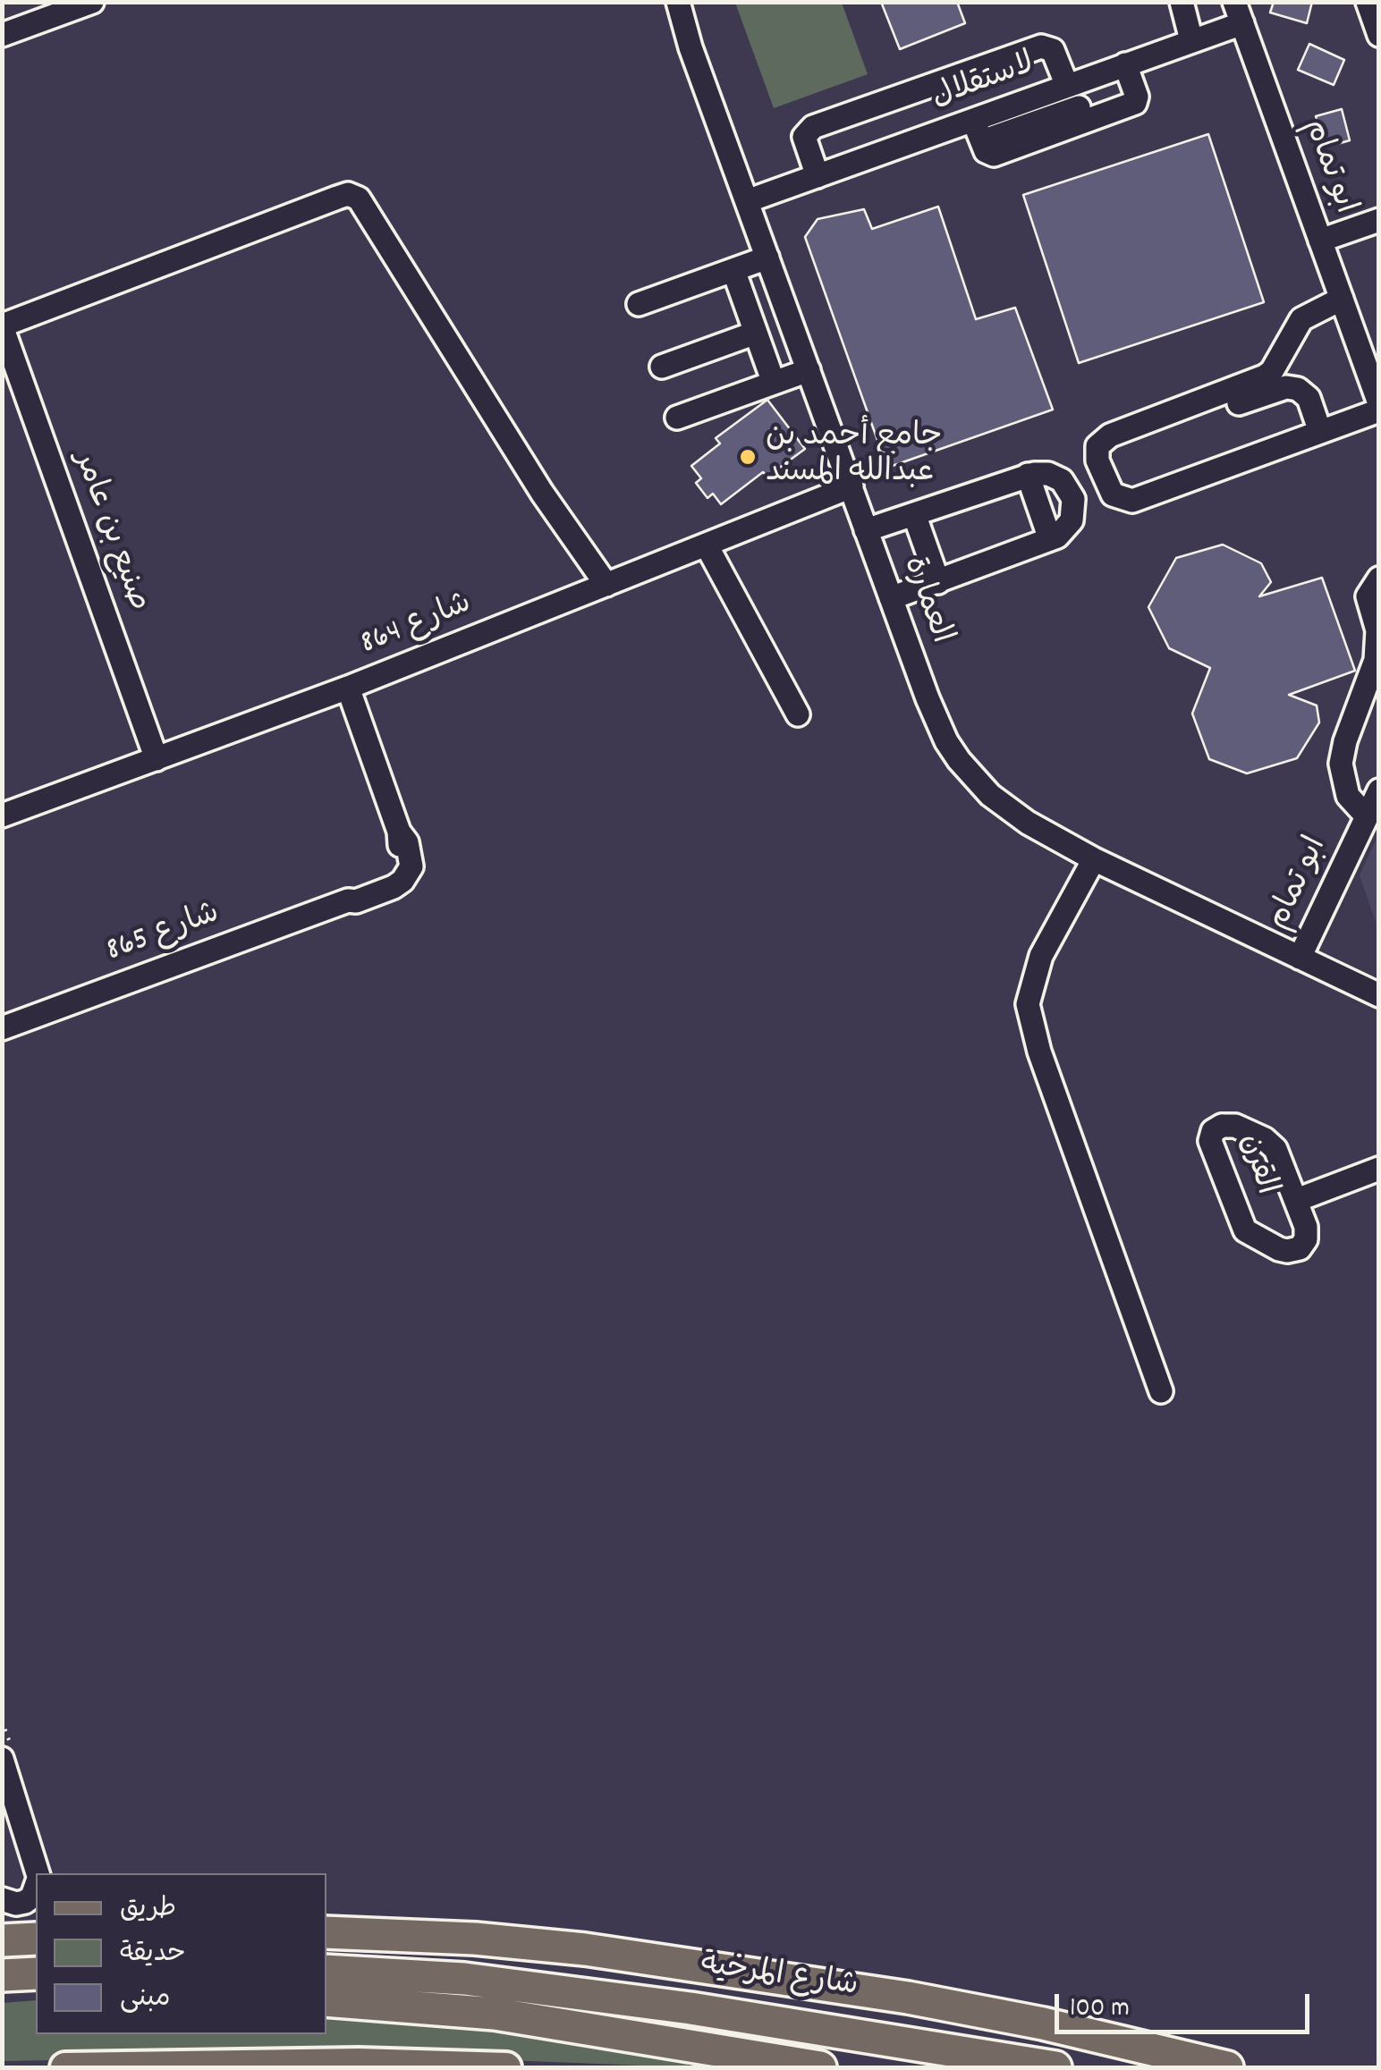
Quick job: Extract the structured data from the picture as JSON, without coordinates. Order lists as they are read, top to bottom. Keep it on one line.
{"streets":{"highway":["شارع المرخية"],"street":["لاستقلال","ابو تمام","صنيع بن عامر","العمارة","شارع 864","شارع 865","القرن"]},"crossings":[["لاستقلال","ابو تمام"],["لاستقلال","العمارة"],["ابو تمام","العمارة"],["صنيع بن عامر","شارع 864"],["العمارة","شارع 864"],["شارع 864","شارع 865"]],"places":["جامع أحمد بن عبدالله المسند"],"legend":["طريق","حديقة","مبنى"],"scale_bar":"100 m"}
